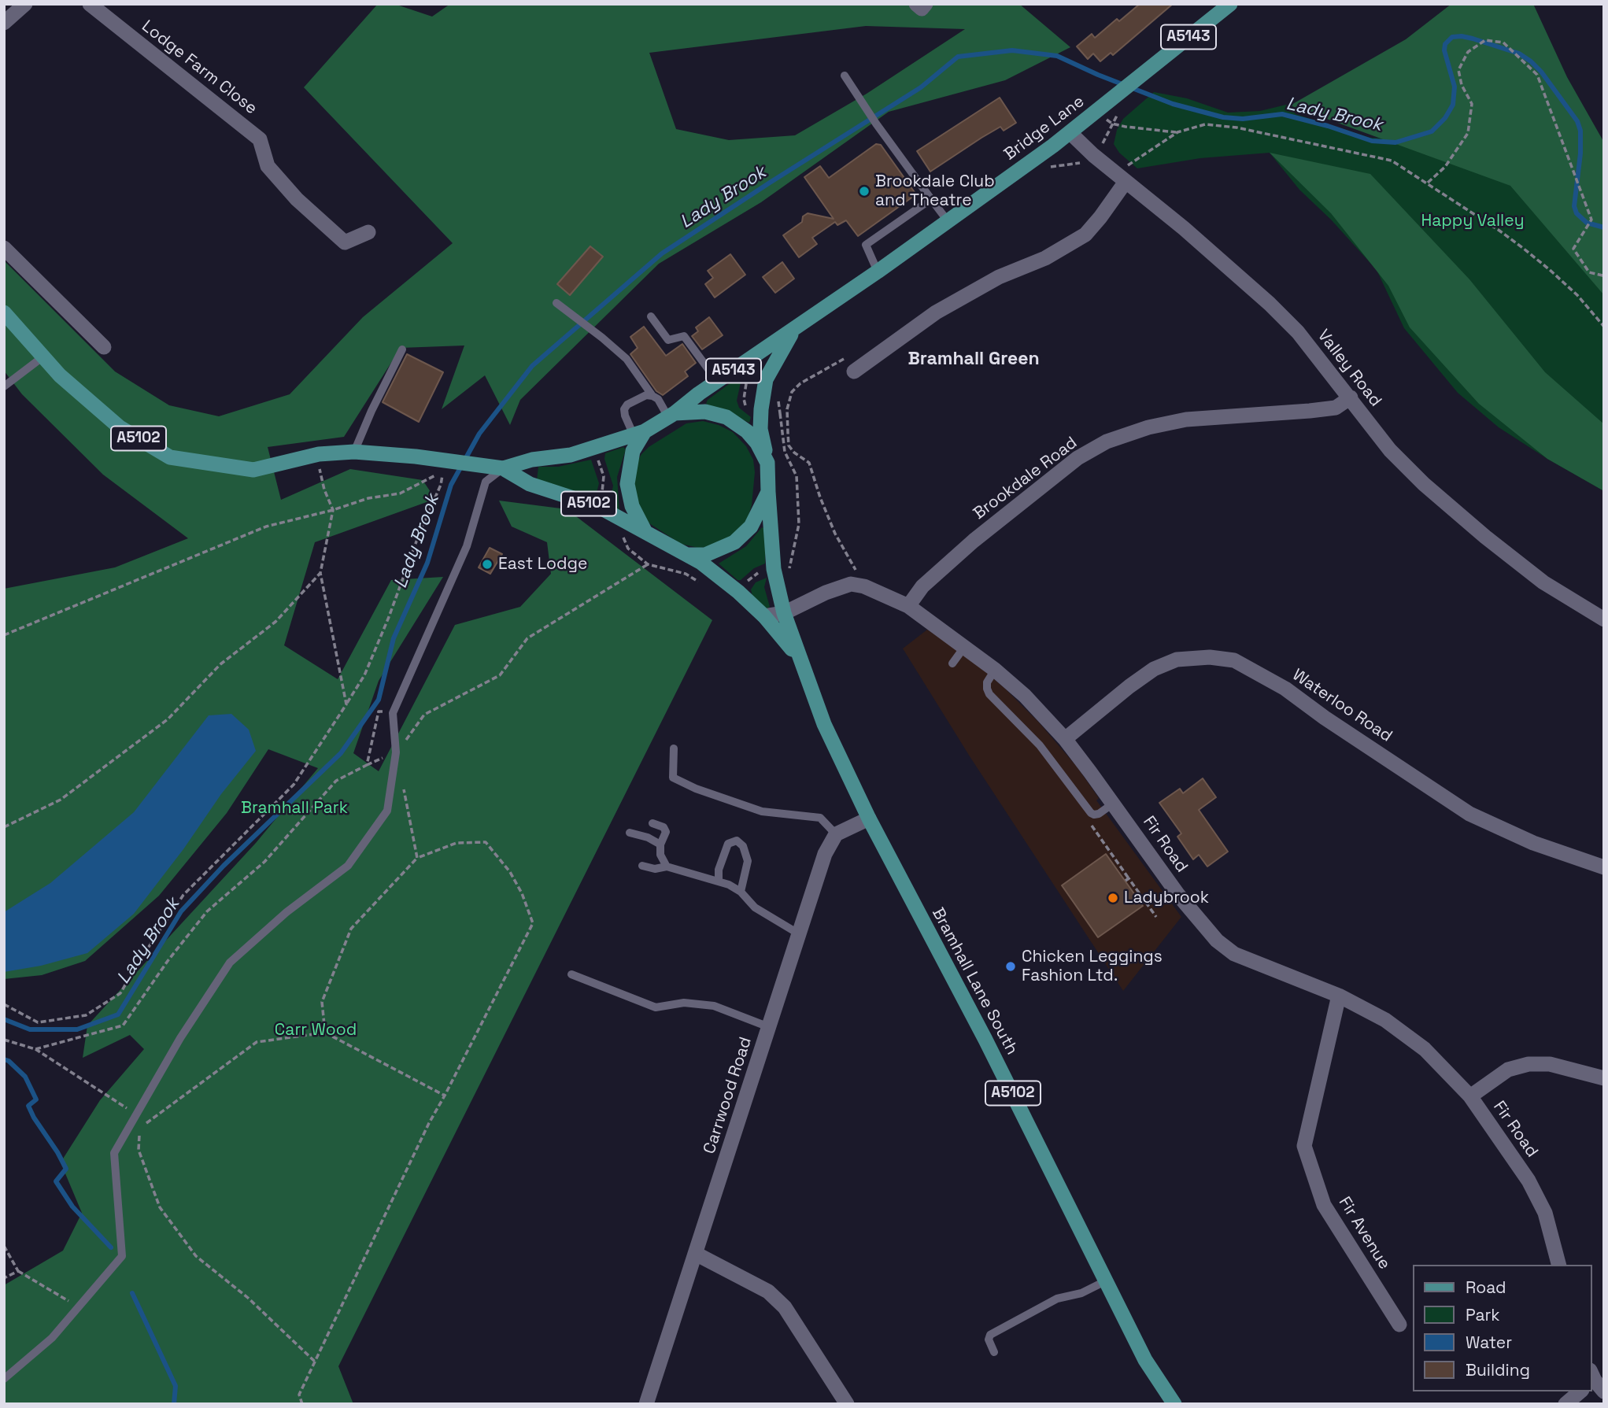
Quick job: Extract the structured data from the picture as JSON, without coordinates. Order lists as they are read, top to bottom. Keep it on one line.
{"streets":{"main road":["A5143","Bridge Lane","A5102","Bramhall Lane South"],"street":["Lodge Farm Close","Valley Road","Brookdale Road","Waterloo Road","Fir Road","Carrwood Road","Fir Avenue"]},"crossings":[["A5143","Bridge Lane"],["A5143","A5102"],["A5143","Bramhall Lane South"],["Bridge Lane","Valley Road"],["Bridge Lane","A5102"],["Bridge Lane","Bramhall Lane South"],["Valley Road","Brookdale Road"],["A5102","Bramhall Lane South"],["Brookdale Road","Fir Road"],["Waterloo Road","Fir Road"],["Fir Road","Bramhall Lane South"],["Fir Road","Fir Avenue"]],"districts":["Bramhall Green"],"water":["Lady Brook"],"parks":["Happy Valley","Bramhall Park","Carr Wood"],"places":["Brookdale Club and Theatre","East Lodge","Ladybrook","Chicken Leggings Fashion Ltd."],"legend":["Road","Park","Water","Building"]}
